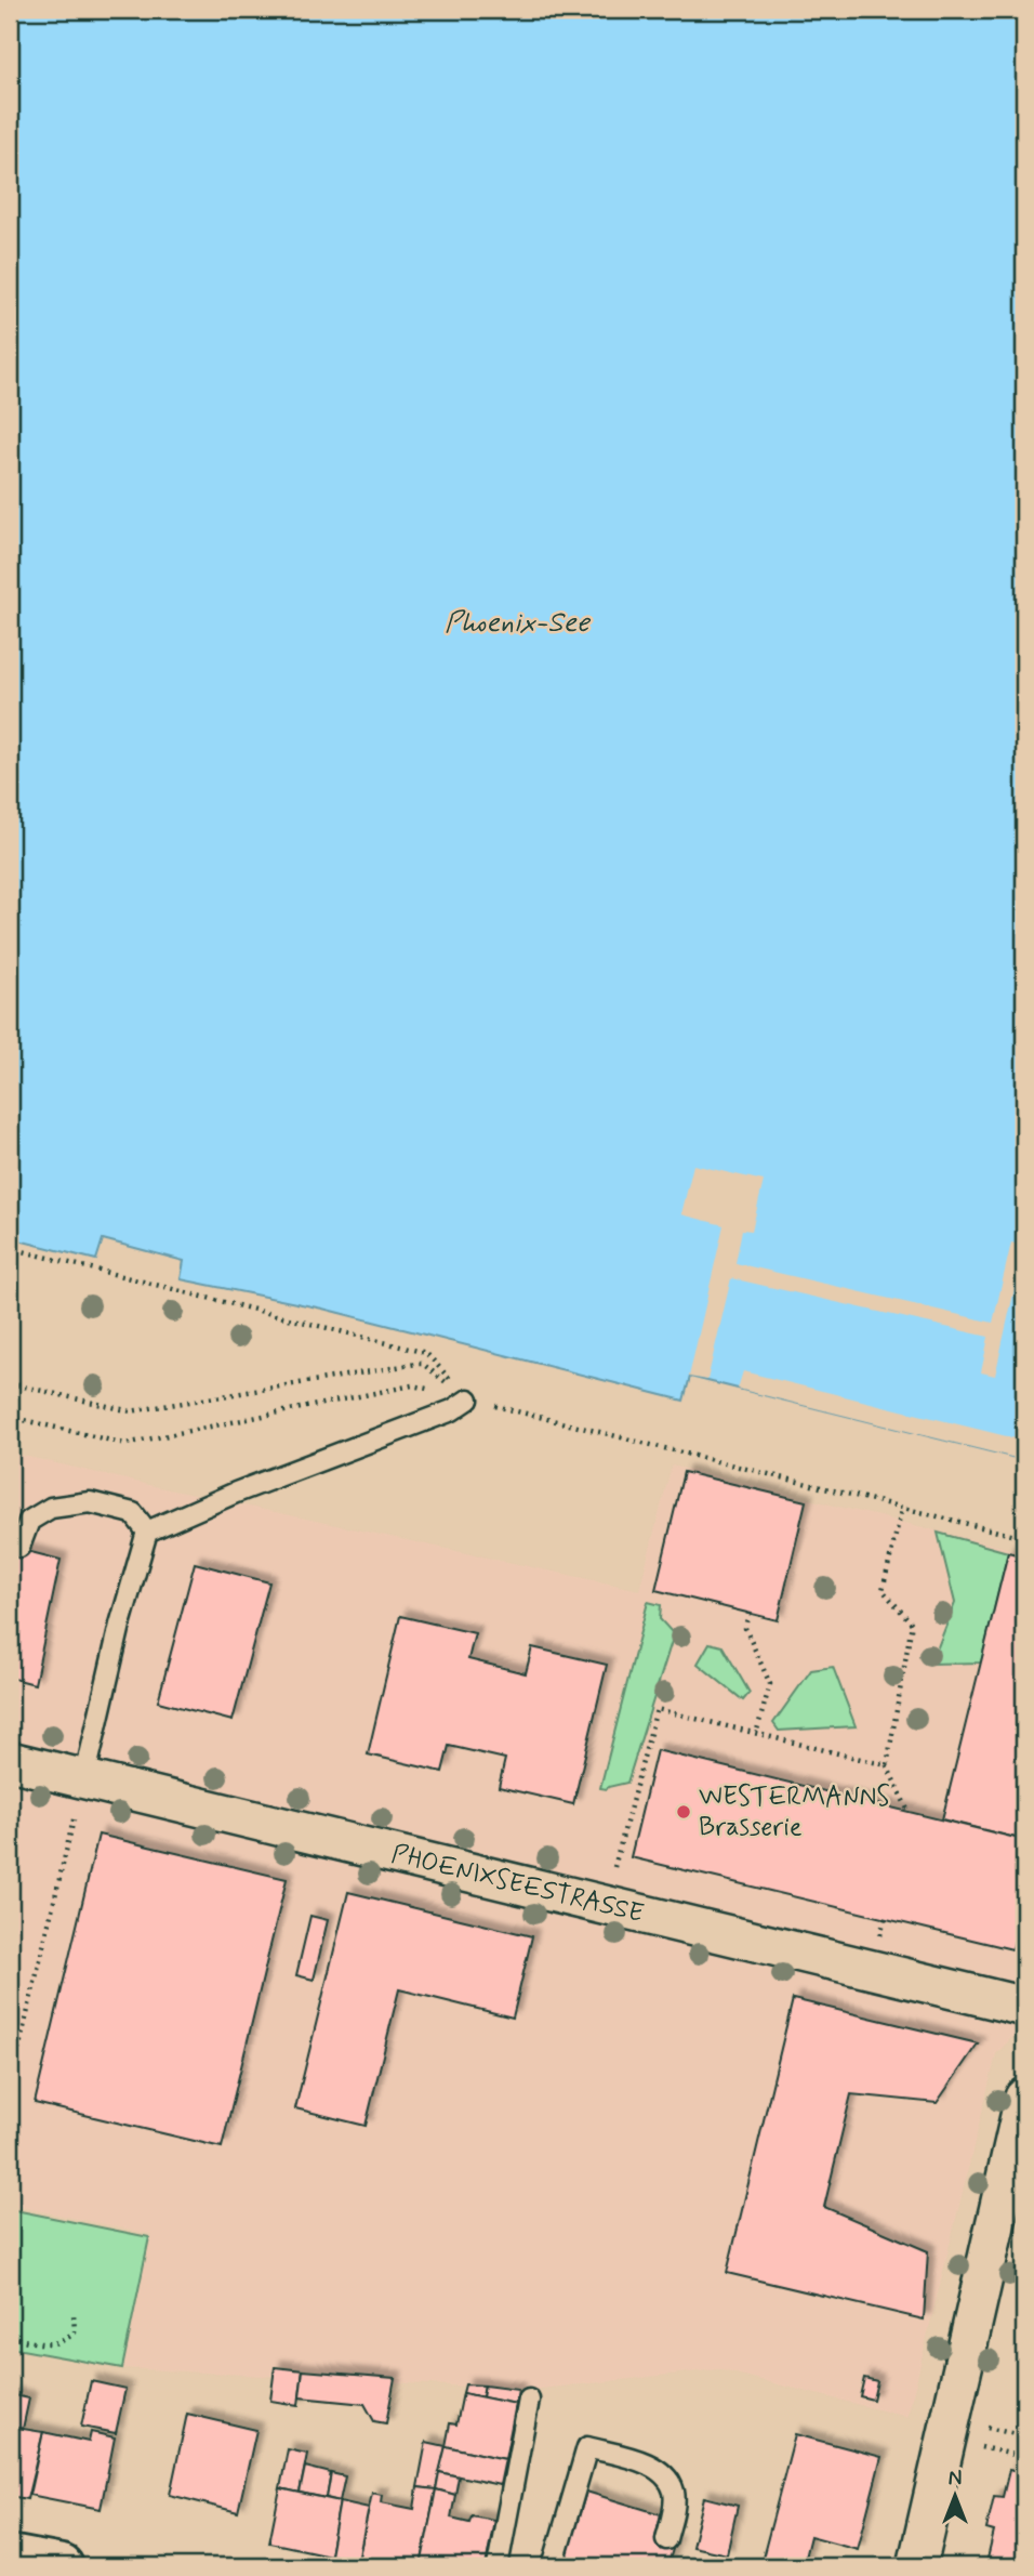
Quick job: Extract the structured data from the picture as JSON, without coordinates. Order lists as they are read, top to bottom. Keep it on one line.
{"streets":{"street":["PHOENIXSEESTRASSE"]},"water":["Phoenix-See"],"places":["WESTERMANNS Brasserie"],"north":"top"}
